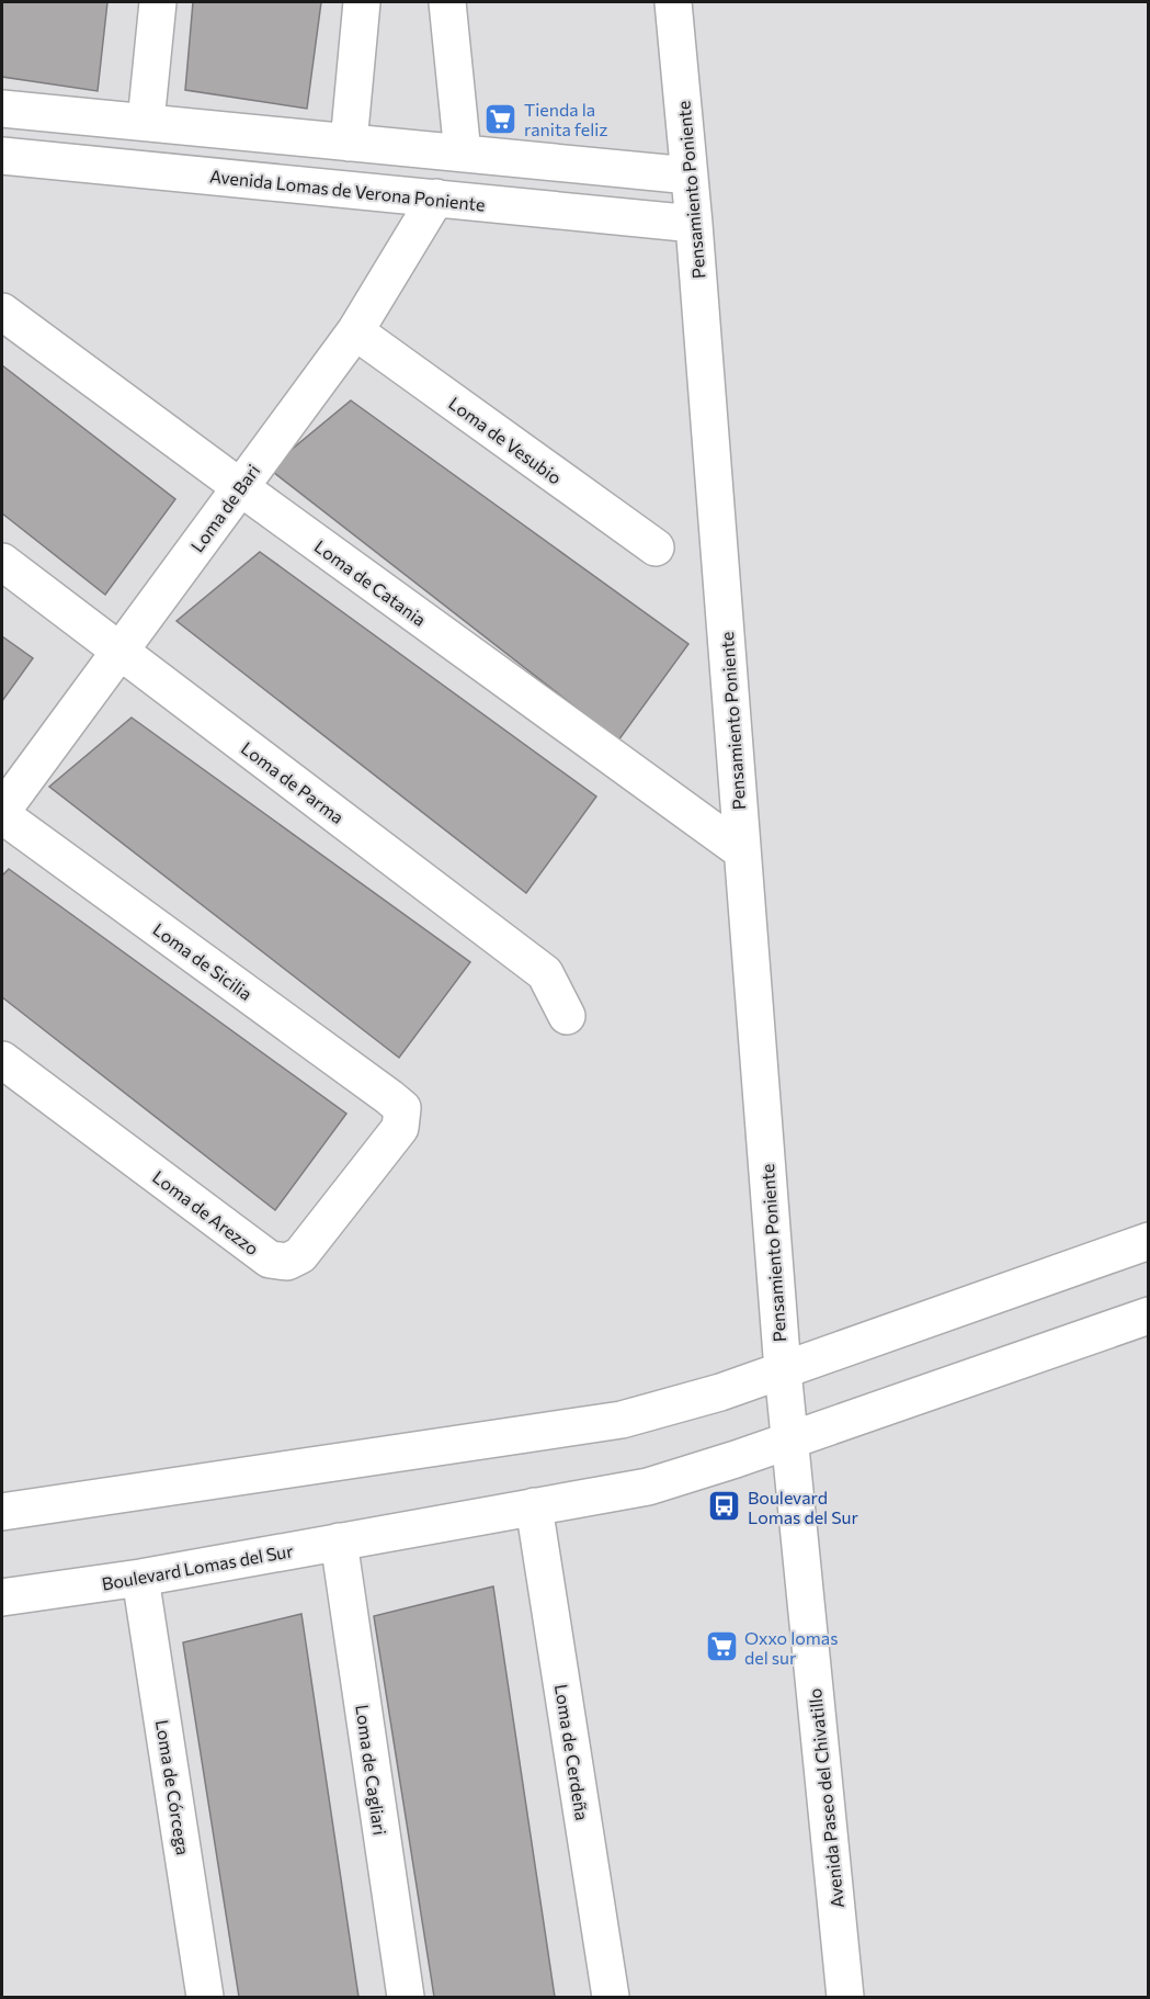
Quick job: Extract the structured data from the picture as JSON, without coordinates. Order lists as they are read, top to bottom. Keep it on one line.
{"streets":{"street":["Avenida Lomas de Verona Poniente","Pensamiento Poniente","Loma de Vesubio","Loma de Bari","Loma de Catania","Loma de Parma","Loma de Sicilia","Loma de Arezzo","Boulevard Lomas del Sur","Loma de Cerdeña","Loma de Cagliari","Loma de Córcega","Avenida Paseo del Chivatillo"]},"crossings":[["Avenida Lomas de Verona Poniente","Pensamiento Poniente"],["Avenida Lomas de Verona Poniente","Loma de Bari"],["Pensamiento Poniente","Loma de Catania"],["Pensamiento Poniente","Boulevard Lomas del Sur"],["Pensamiento Poniente","Avenida Paseo del Chivatillo"],["Loma de Vesubio","Loma de Bari"],["Loma de Bari","Loma de Catania"],["Loma de Bari","Loma de Parma"],["Loma de Bari","Loma de Sicilia"],["Loma de Sicilia","Loma de Arezzo"],["Boulevard Lomas del Sur","Loma de Cerdeña"],["Boulevard Lomas del Sur","Loma de Cagliari"],["Boulevard Lomas del Sur","Loma de Córcega"],["Boulevard Lomas del Sur","Avenida Paseo del Chivatillo"]],"places":{"supermarket":["Tienda la ranita feliz","Oxxo lomas del sur"],"bus stop":["Boulevard Lomas del Sur"]}}
